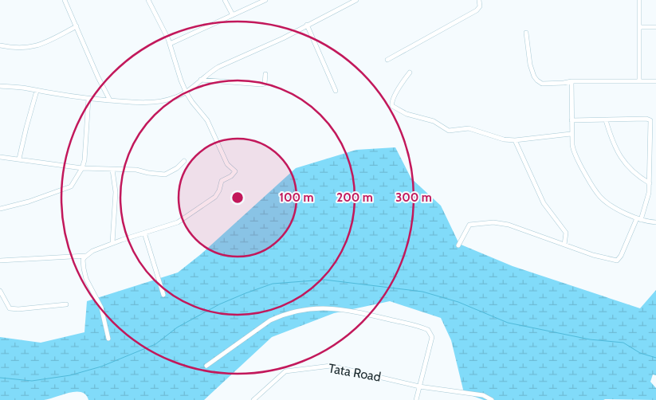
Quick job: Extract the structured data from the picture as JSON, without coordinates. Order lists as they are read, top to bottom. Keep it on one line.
{"streets":{"street":["Tata Road"]},"rings":["100 m","200 m","300 m"]}
